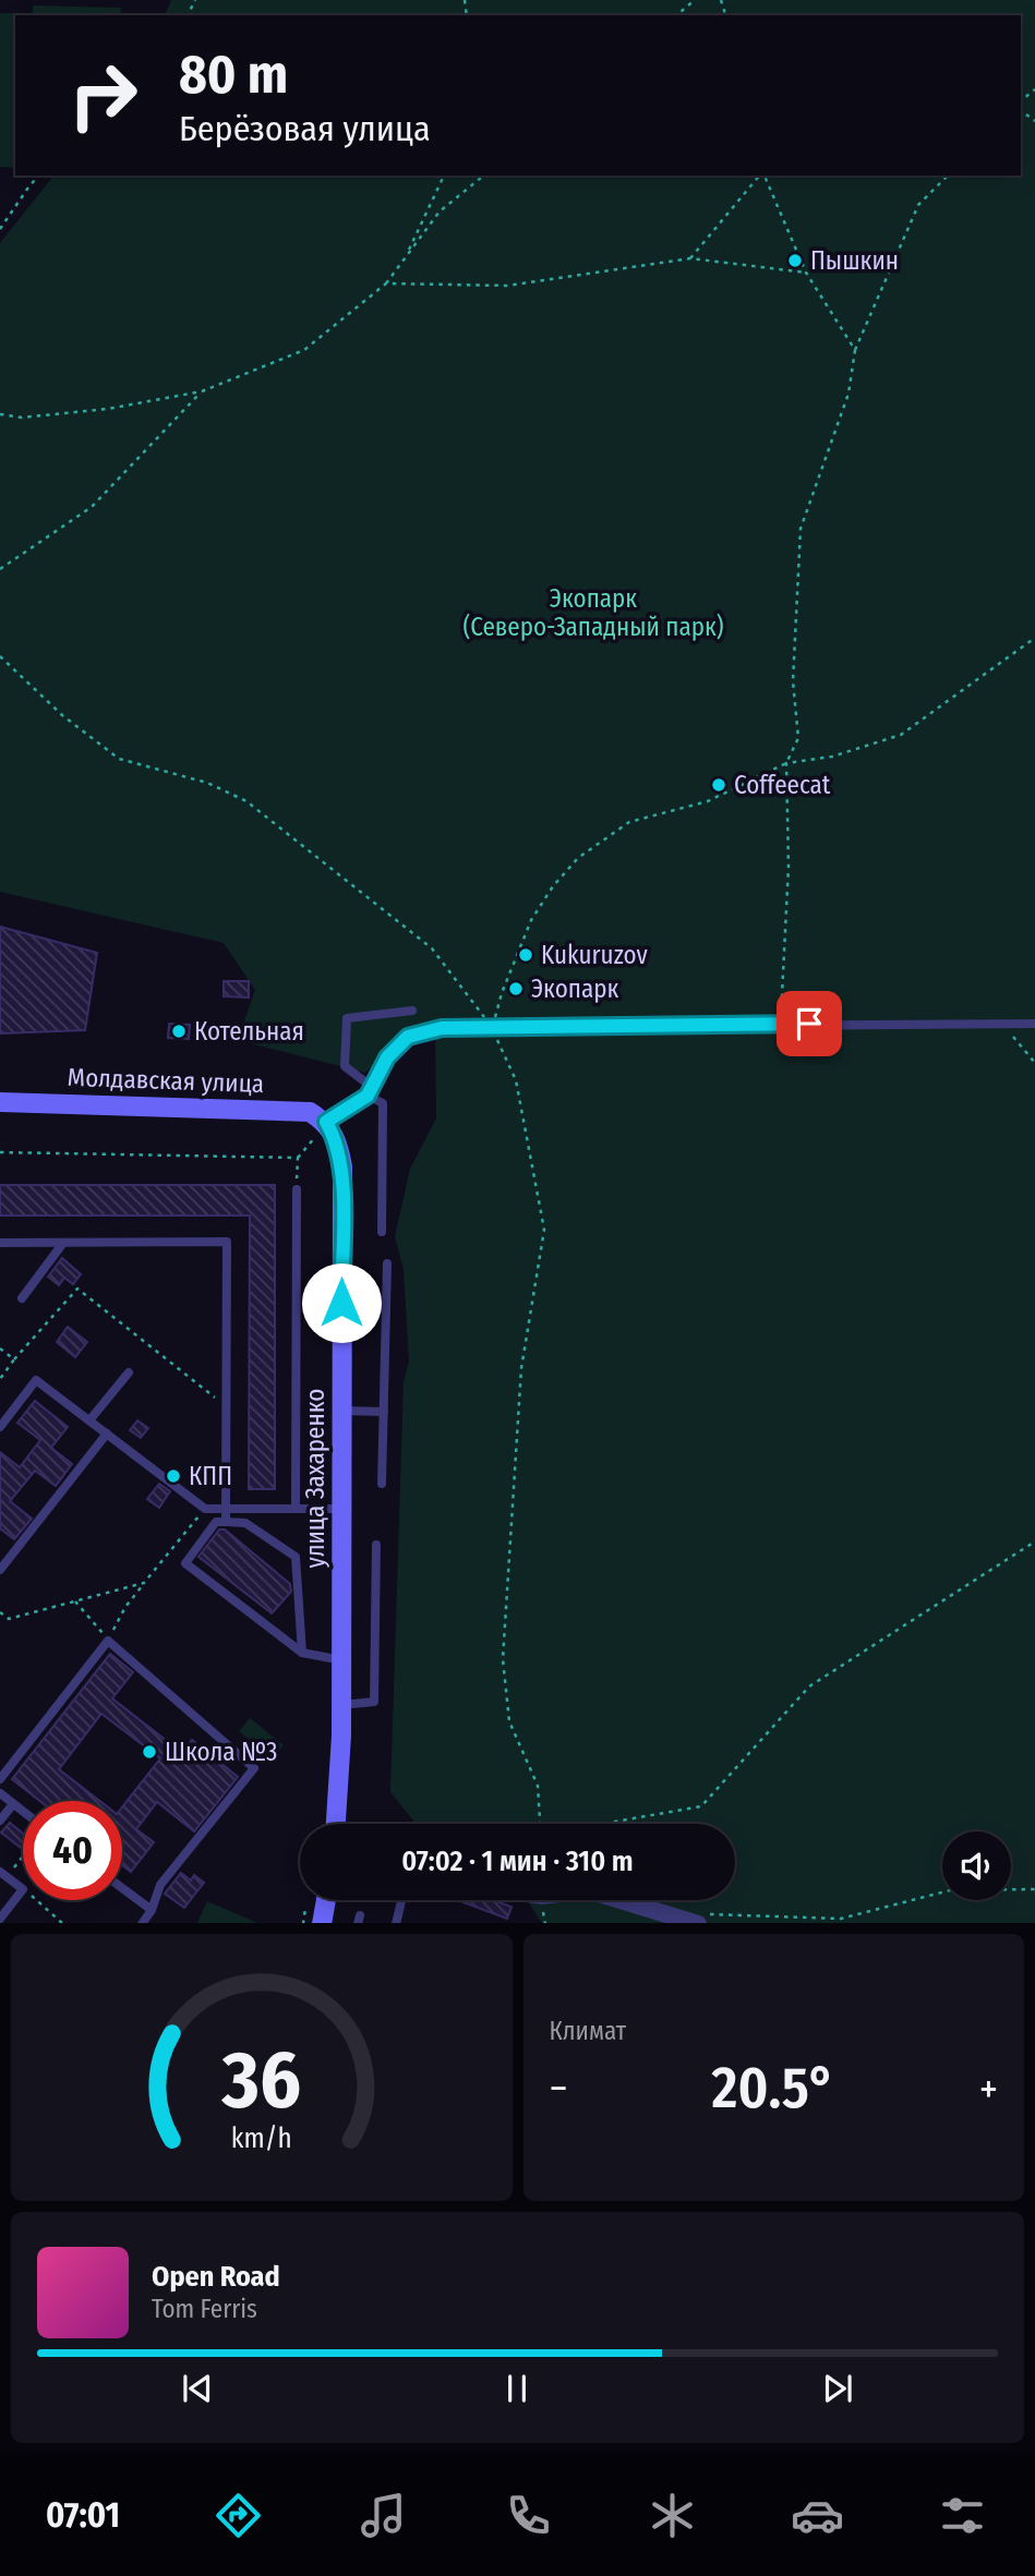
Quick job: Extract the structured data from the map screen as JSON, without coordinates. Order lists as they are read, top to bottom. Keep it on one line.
{"streets":{"street":["Молдавская улица","улица Захаренко"]},"crossings":[["Молдавская улица","улица Захаренко"]],"parks":["Экопарк (Северо-Западный парк)"],"places":["Пышкин","Coffeecat","Kukuruzov","Экопарк","Котельная","КПП","Школа №3"],"page":{"turn":["80 m","Берёзовая улица"],"limit":"40","trip":"07:02 · 1 мин · 310 m","tile":"Климат","heat":["−","20.5°","+"],"song":["Open Road","Tom Ferris"],"tabs":"07:01","gauge":["36","km/h"]}}
